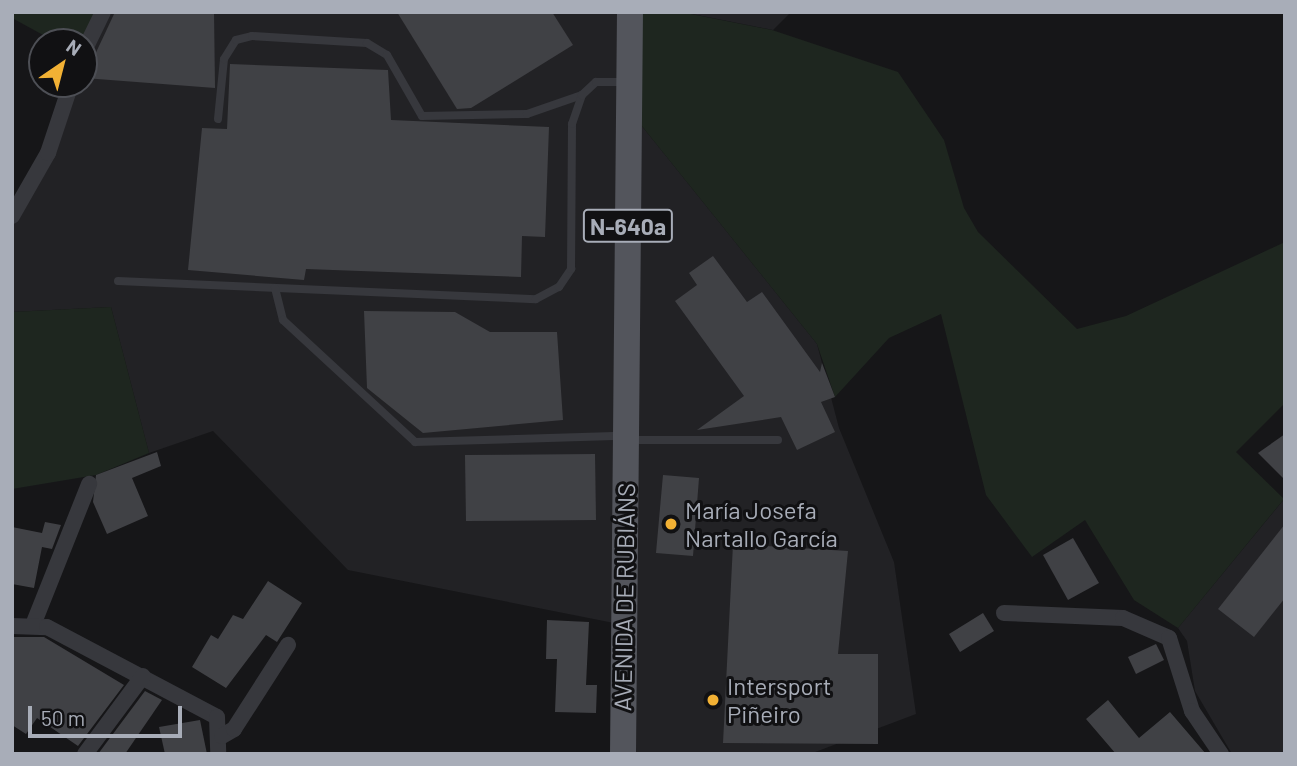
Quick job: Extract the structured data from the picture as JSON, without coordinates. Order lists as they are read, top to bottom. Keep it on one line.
{"streets":{"main road":["N-640a","AVENIDA DE RUBIÁNS"]},"crossings":[["N-640a","AVENIDA DE RUBIÁNS"]],"places":["María Josefa Nartallo García","Intersport Piñeiro"],"scale_bar":"50 m","north":"top right"}
